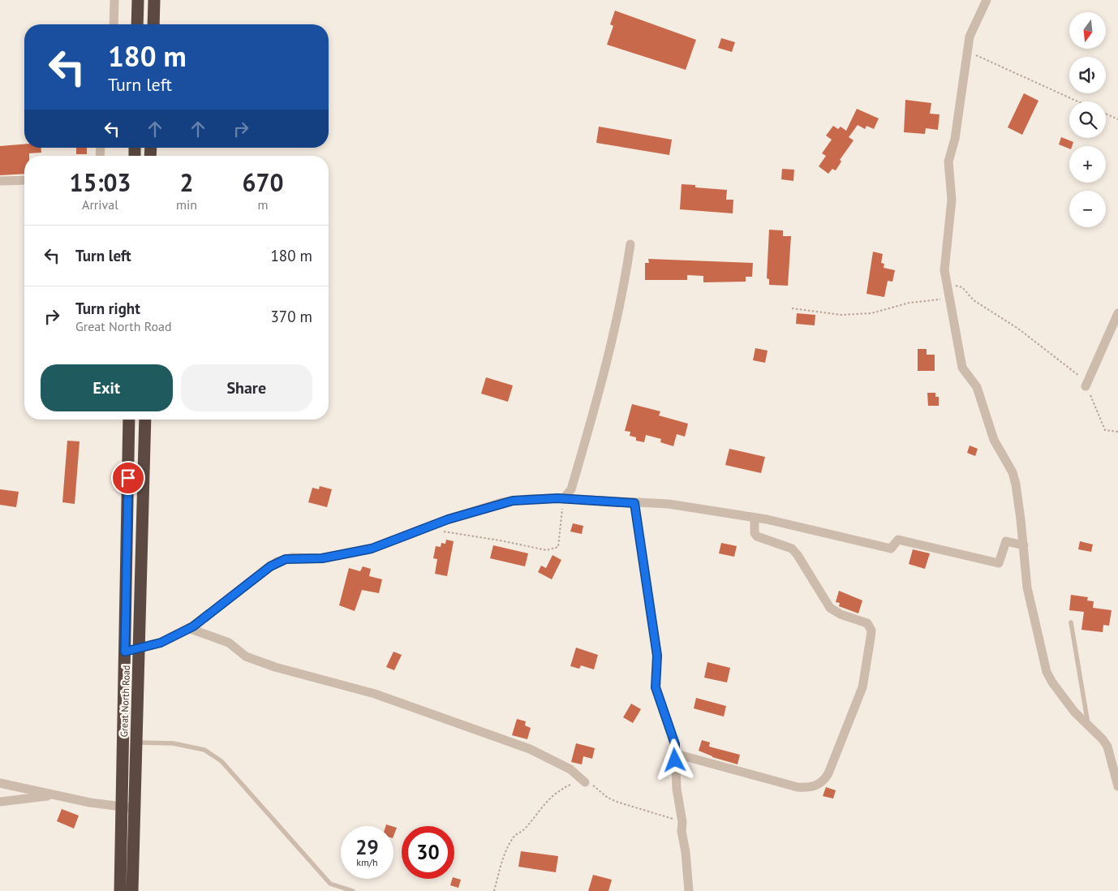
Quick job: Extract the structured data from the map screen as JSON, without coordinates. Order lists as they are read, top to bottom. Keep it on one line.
{"streets":{"highway":["Great North Road"]},"north":"bottom","page":{"map_buttons":["+","−"],"turn":["180 m","Turn left"],"eta":["15:03","Arrival","2","min","670","m"],"list":[{"name":"Turn left","value":"180 m"},{"name":"Turn right","note":"Great North Road","value":"370 m"}],"buttons":["Exit","Share"],"speed":"29 km/h","limit":"30"}}
